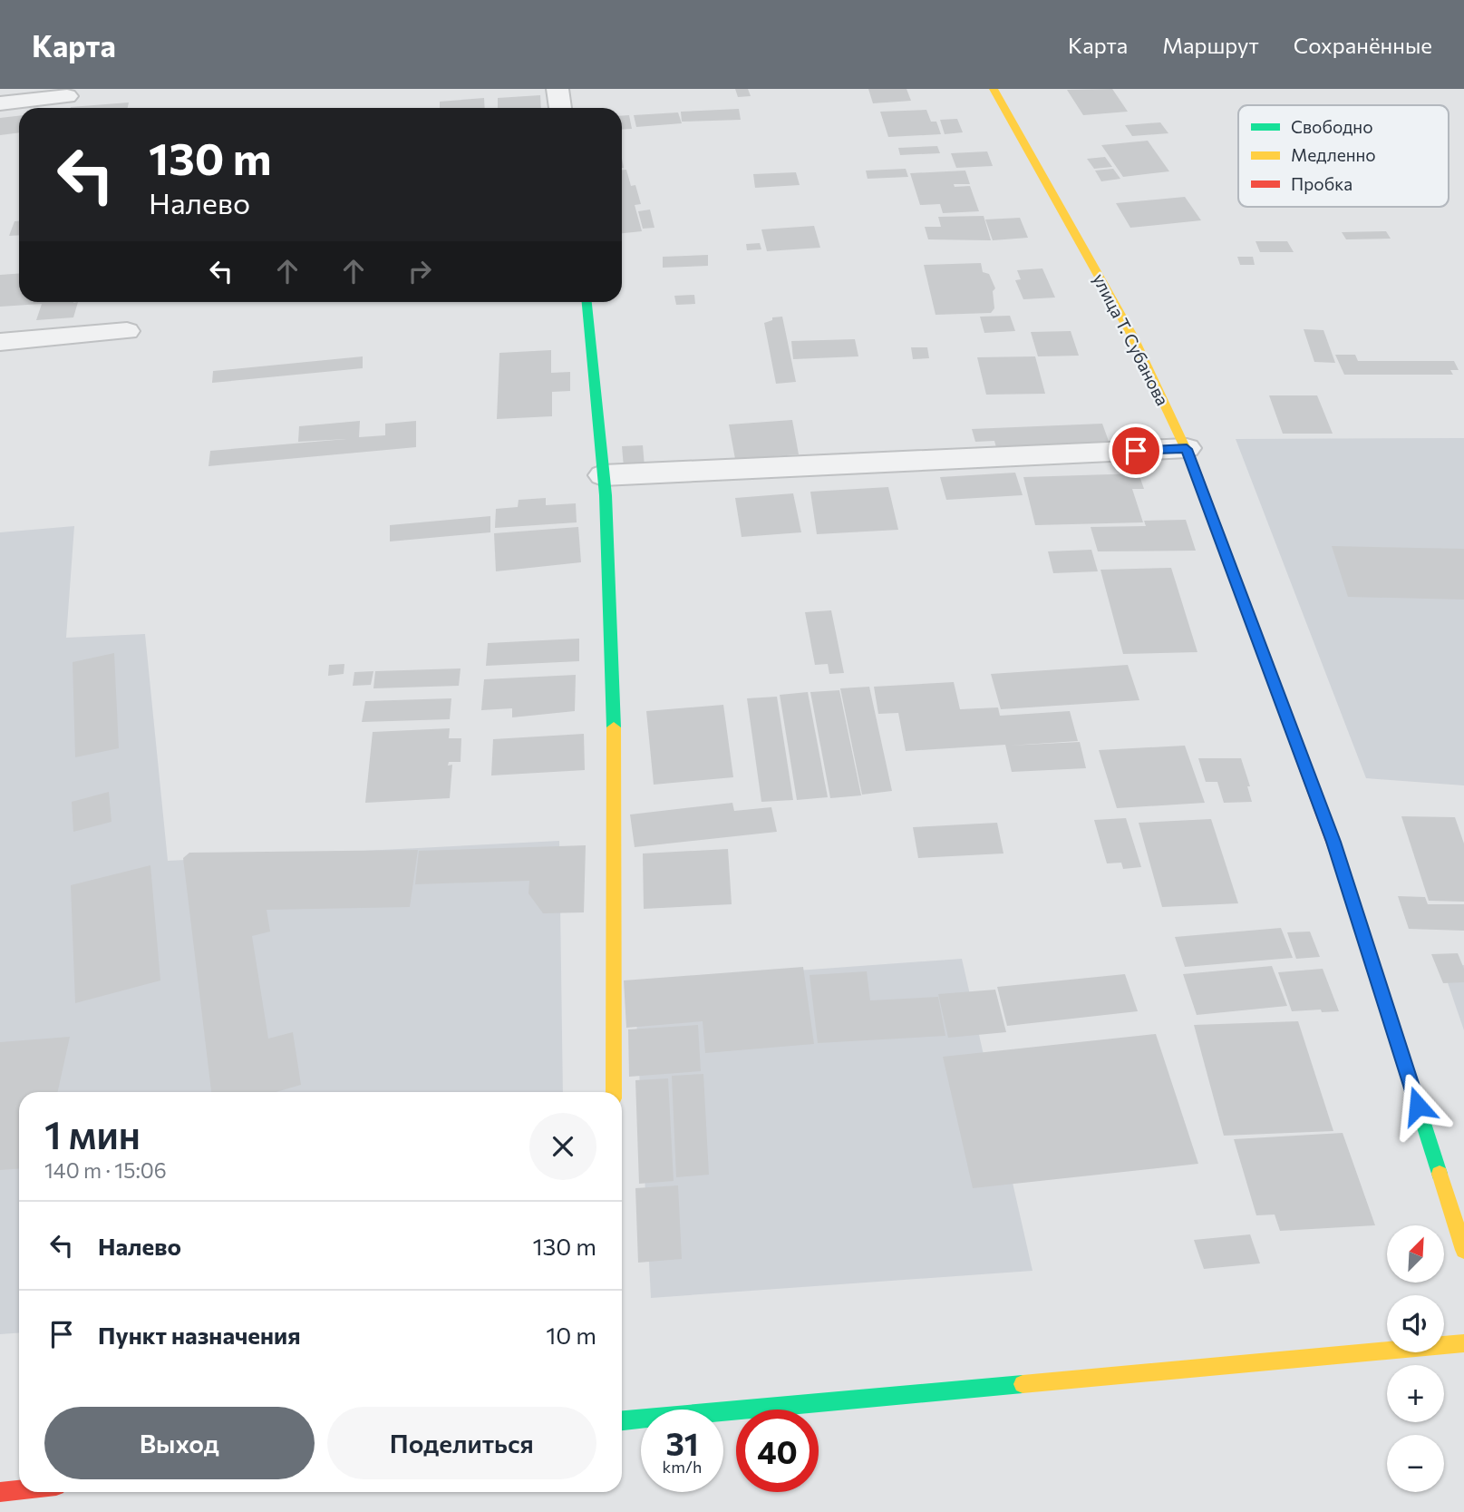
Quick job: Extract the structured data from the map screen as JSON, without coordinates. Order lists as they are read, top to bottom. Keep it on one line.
{"streets":{"main road":["улица Т. Субанова"]},"legend":["Свободно","Медленно","Пробка"],"north":"top right","page":{"header":"Карта","nav":["Карта","Маршрут","Сохранённые"],"turn":["130 m","Налево"],"heading":["1 мин","140 m · 15:06"],"list":[{"name":"Налево","value":"130 m"},{"name":"Пункт назначения","value":"10 m"}],"map_buttons":["+","−"],"buttons":["Выход","Поделиться"],"speed":"31 km/h","limit":"40"}}
